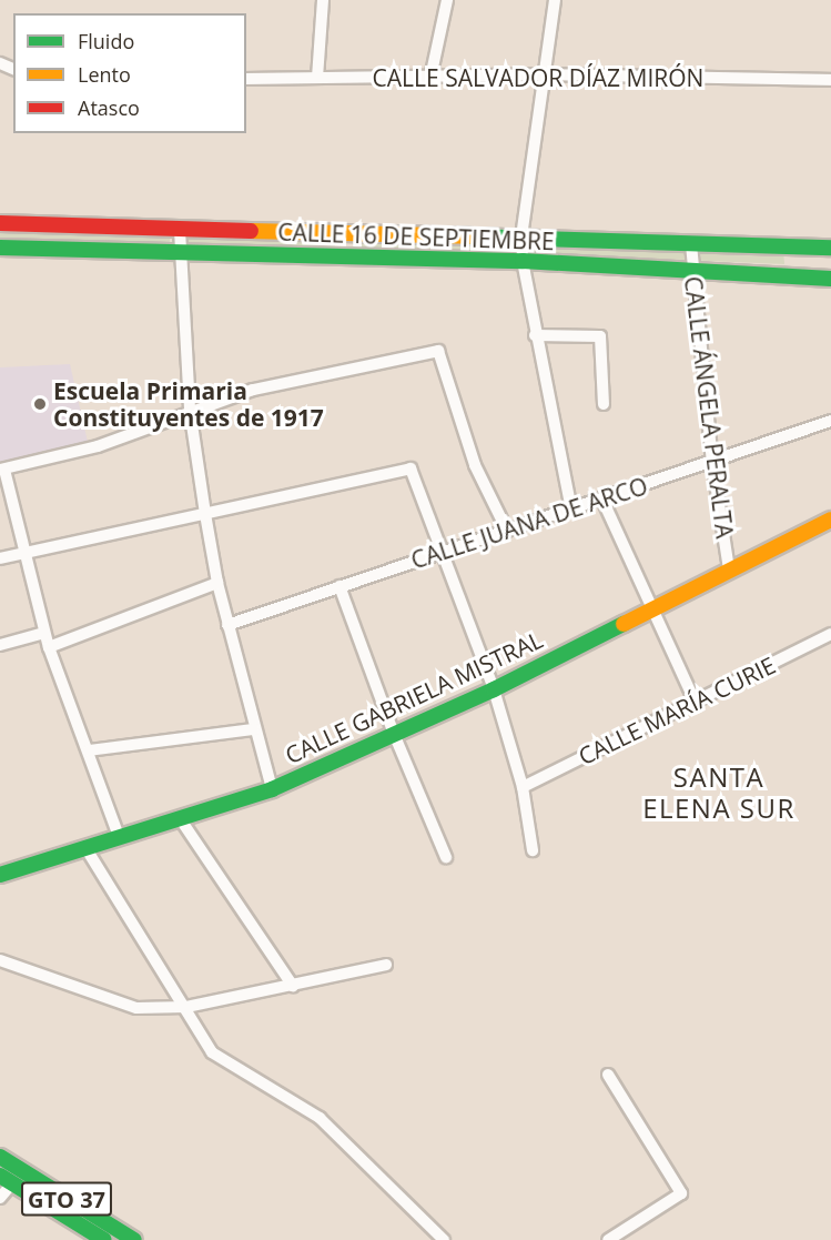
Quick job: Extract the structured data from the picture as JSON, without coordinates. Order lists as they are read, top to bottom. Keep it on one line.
{"streets":{"street":["CALLE SALVADOR DÍAZ MIRÓN","CALLE 16 DE SEPTIEMBRE","CALLE ÁNGELA PERALTA","CALLE JUANA DE ARCO","CALLE GABRIELA MISTRAL","CALLE MARÍA CURIE","GTO 37"]},"crossings":[["CALLE 16 DE SEPTIEMBRE","CALLE ÁNGELA PERALTA"],["CALLE ÁNGELA PERALTA","CALLE JUANA DE ARCO"],["CALLE ÁNGELA PERALTA","CALLE GABRIELA MISTRAL"]],"districts":["SANTA ELENA SUR"],"places":["Escuela Primaria Constituyentes de 1917"],"legend":["Fluido","Lento","Atasco"]}
